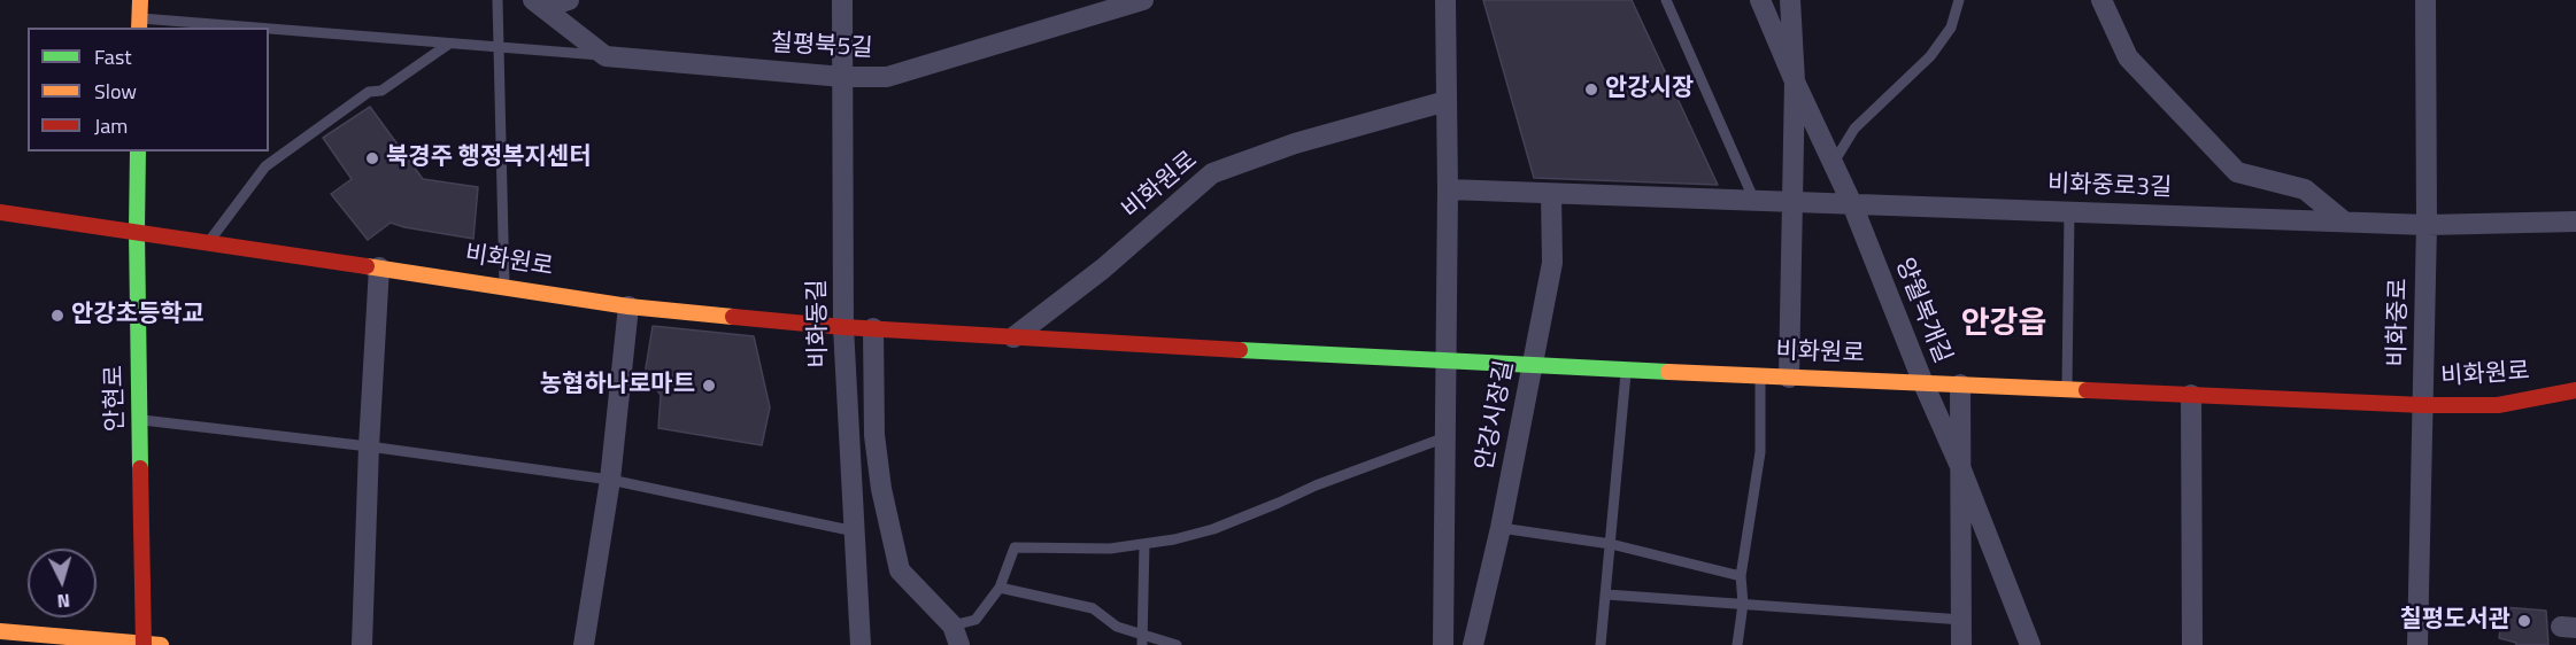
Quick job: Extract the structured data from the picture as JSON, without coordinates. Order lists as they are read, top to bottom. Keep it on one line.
{"streets":{"street":["칠평북5길","비화원로","비화중로3길","양월복개길","비화중로","비화동길","안현로","안강시장길"]},"crossings":[["칠평북5길","비화동길"],["비화원로","양월복개길"],["비화원로","비화중로"],["비화원로","비화동길"],["비화원로","안현로"],["비화원로","안강시장길"],["비화중로3길","양월복개길"],["비화중로3길","비화중로"],["비화중로3길","안강시장길"]],"districts":["안강읍"],"places":["안강시장","북경주 행정복지센터","안강초등학교","농협하나로마트","칠평도서관"],"legend":["Fast","Slow","Jam"],"north":"bottom"}
